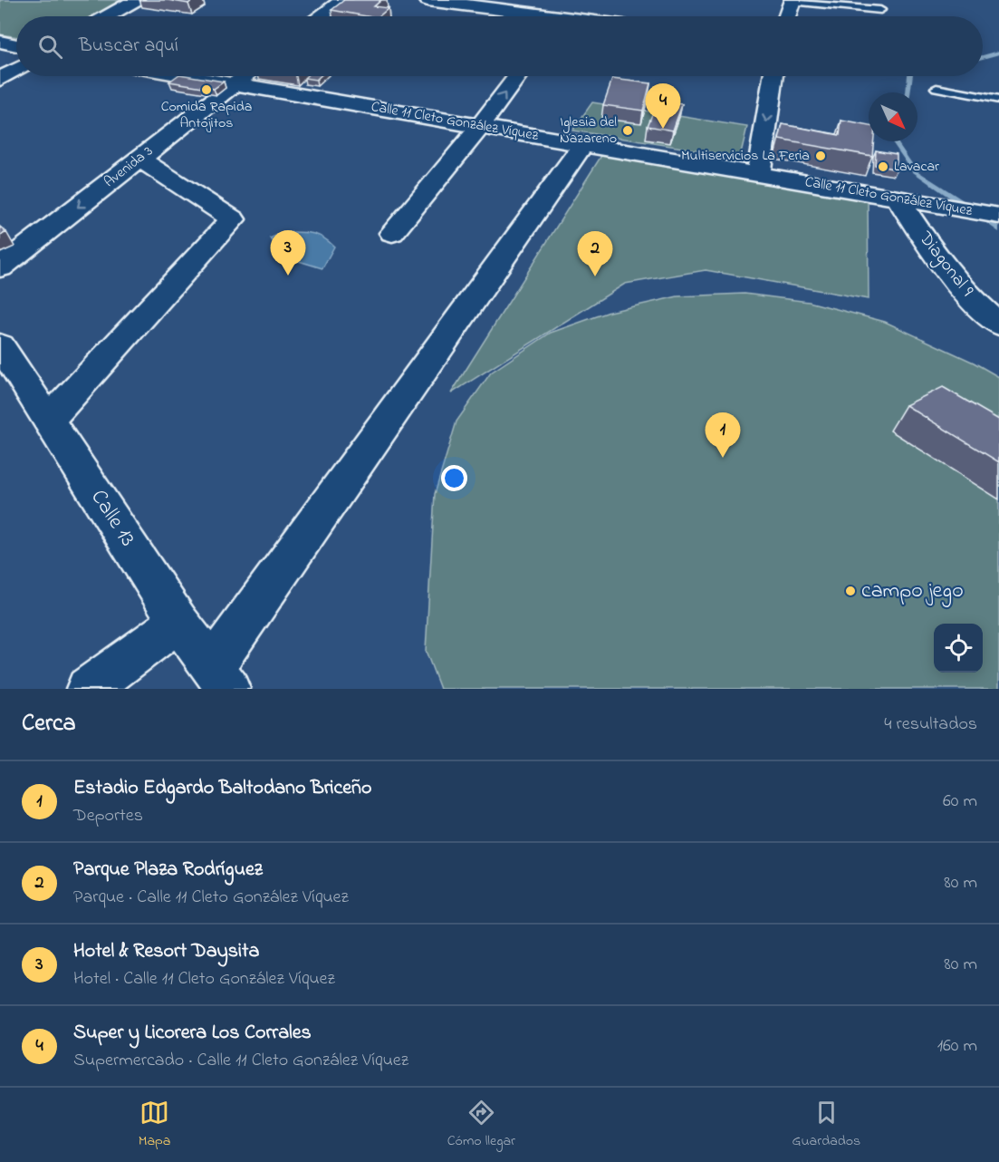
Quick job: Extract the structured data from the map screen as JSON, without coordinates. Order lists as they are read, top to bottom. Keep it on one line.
{"streets":{"street":["Calle 11 Cleto González Víquez","Avenida 3","Diagonal 9","Calle 13"]},"crossings":[["Calle 11 Cleto González Víquez","Avenida 3"],["Calle 11 Cleto González Víquez","Diagonal 9"]],"one_way":["Avenida 3"],"places":["Comida Rapida Antojitos","Iglesia del Nazareno","Multiservicios La Feria","Lavacar","campo jego"],"north":"bottom right","page":{"search":"Buscar aquí","pins":["4","3","2","1"],"heading":["Cerca","4 resultados"],"list":[{"mark":"1","name":"Estadio Edgardo Baltodano Briceño","note":"Deportes","value":"60 m"},{"mark":"2","name":"Parque Plaza Rodríguez","note":"Parque · Calle 11 Cleto González Víquez","value":"80 m"},{"mark":"3","name":"Hotel & Resort Daysita","note":"Hotel · Calle 11 Cleto González Víquez","value":"80 m"},{"mark":"4","name":"Super y Licorera Los Corrales","note":"Supermercado · Calle 11 Cleto González Víquez","value":"160 m"}],"nav":["Mapa","Cómo llegar","Guardados"]}}
